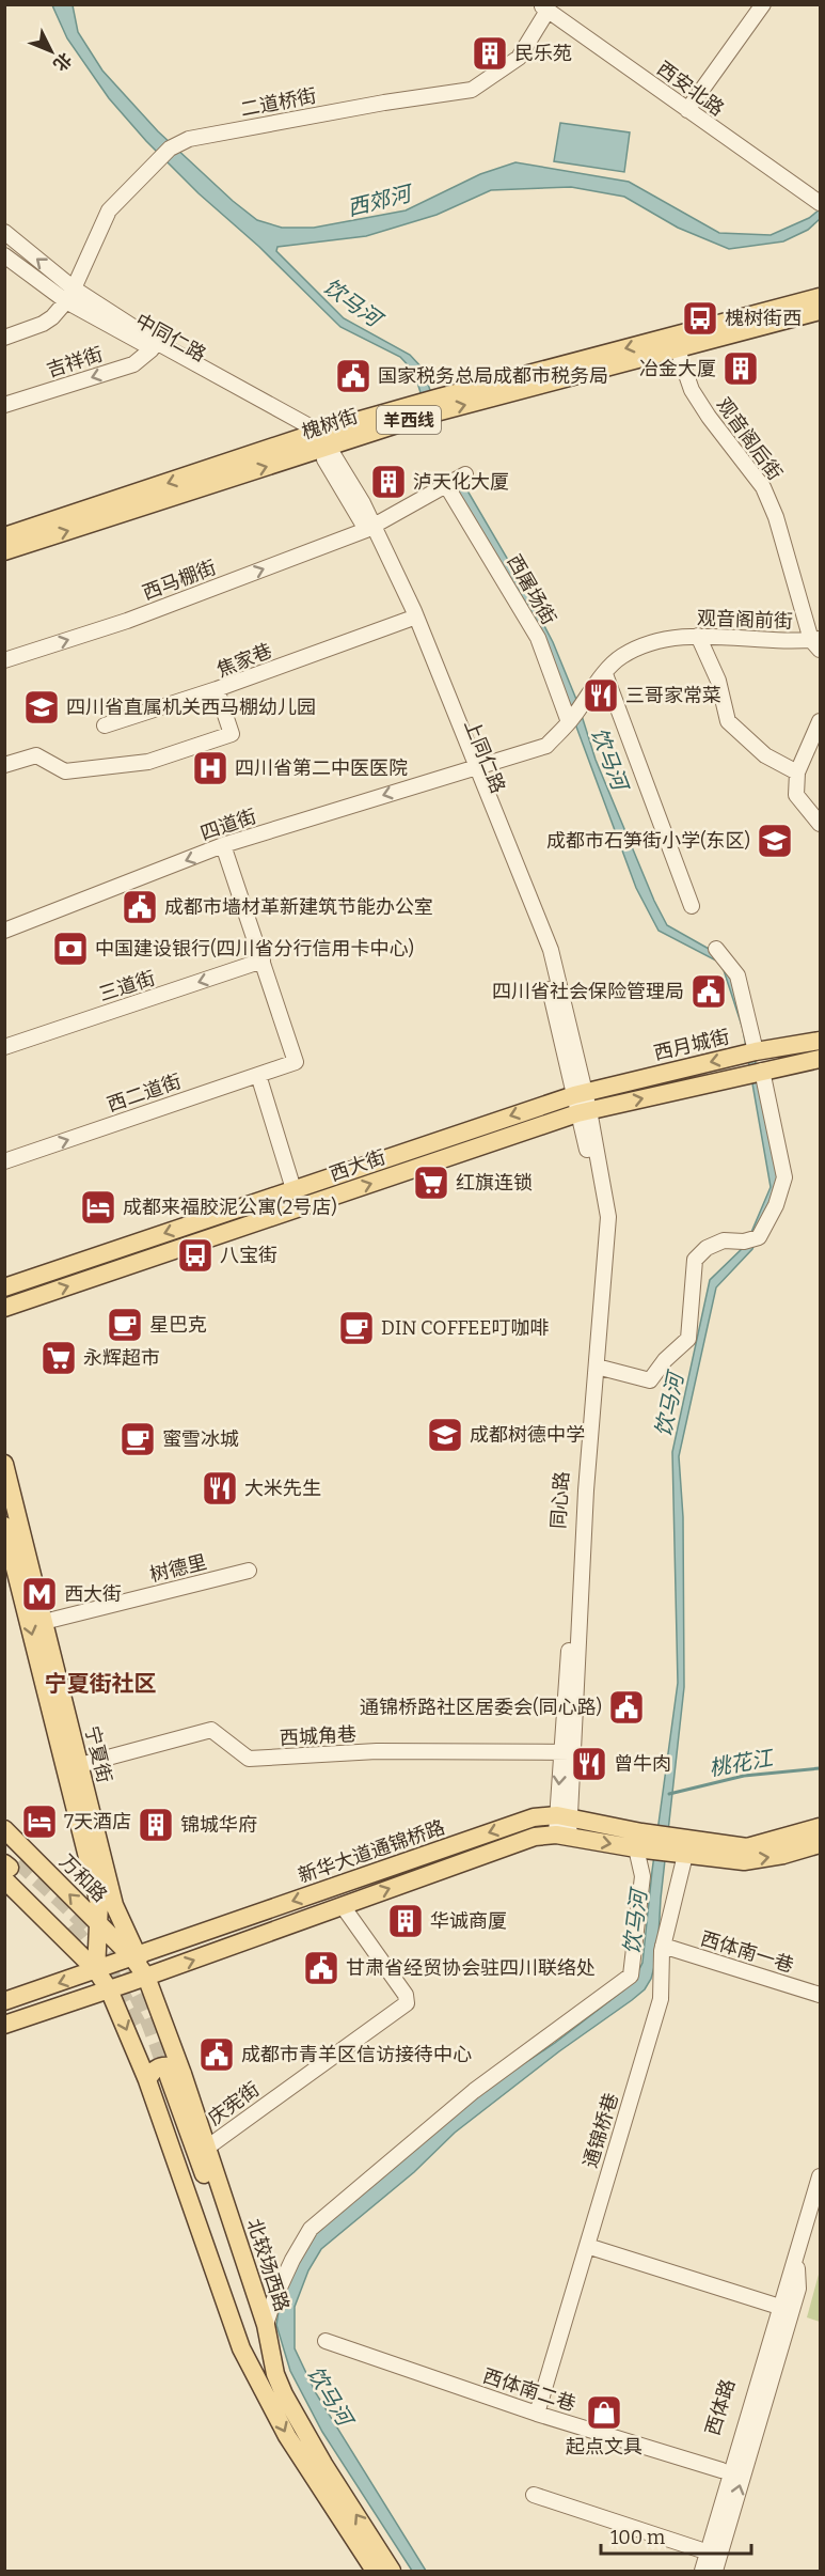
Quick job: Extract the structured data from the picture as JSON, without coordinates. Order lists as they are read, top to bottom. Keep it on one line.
{"streets":{"main road":["羊西线","槐树街","西月城街","西大街","宁夏街","新华大道通锦桥路","万和路","北较场西路"],"street":["西安北路","二道桥街","中同仁路","吉祥街","观音阁后街","西马棚街","西屠场街","观音阁前街","焦家巷","上同仁路","四道街","三道街","西二道街","同心路","树德里","西城角巷","西体南一巷","庆宪街","通锦桥巷","西体南二巷","西体路"]},"crossings":[["西安北路","二道桥街"],["二道桥街","中同仁路"],["中同仁路","吉祥街"],["中同仁路","槐树街"],["中同仁路","上同仁路"],["槐树街","观音阁后街"],["槐树街","上同仁路"],["观音阁后街","观音阁前街"],["西马棚街","上同仁路"],["西屠场街","观音阁前街"],["西屠场街","四道街"],["观音阁前街","四道街"],["焦家巷","上同仁路"],["上同仁路","四道街"],["上同仁路","西月城街"],["上同仁路","西大街"],["上同仁路","同心路"],["三道街","西二道街"],["西月城街","西大街"],["西月城街","同心路"],["西大街","同心路"],["同心路","西城角巷"],["树德里","宁夏街"],["西城角巷","宁夏街"],["宁夏街","新华大道通锦桥路"],["宁夏街","万和路"],["宁夏街","北较场西路"],["新华大道通锦桥路","万和路"],["新华大道通锦桥路","庆宪街"],["新华大道通锦桥路","北较场西路"],["西体南一巷","通锦桥巷"],["庆宪街","北较场西路"],["通锦桥巷","西体南二巷"],["西体南二巷","西体路"]],"one_way":["四道街","三道街","西二道街"],"districts":["宁夏街社区"],"water":["西郊河","饮马河","桃花江"],"places":{"building":["民乐苑","冶金大厦","泸天化大厦","锦城华府","华诚商厦"],"bus stop":["槐树街西","八宝街"],"public building":["国家税务总局成都市税务局","成都市墙材革新建筑节能办公室","四川省社会保险管理局","通锦桥路社区居委会(同心路)","甘肃省经贸协会驻四川联络处","成都市青羊区信访接待中心"],"restaurant":["三哥家常菜","大米先生","曾牛肉"],"school or university":["四川省直属机关西马棚幼儿园","成都市石笋街小学(东区)","成都树德中学"],"hospital":["四川省第二中医医院"],"bank":["中国建设银行(四川省分行信用卡中心)"],"supermarket":["红旗连锁","永辉超市"],"hotel":["成都来福胶泥公寓(2号店)","7天酒店"],"cafe":["星巴克","DIN COFFEE叮咖啡","蜜雪冰城"],"metro station":["西大街"],"shop":["起点文具"]},"scale_bar":"100 m","north":"bottom right"}
